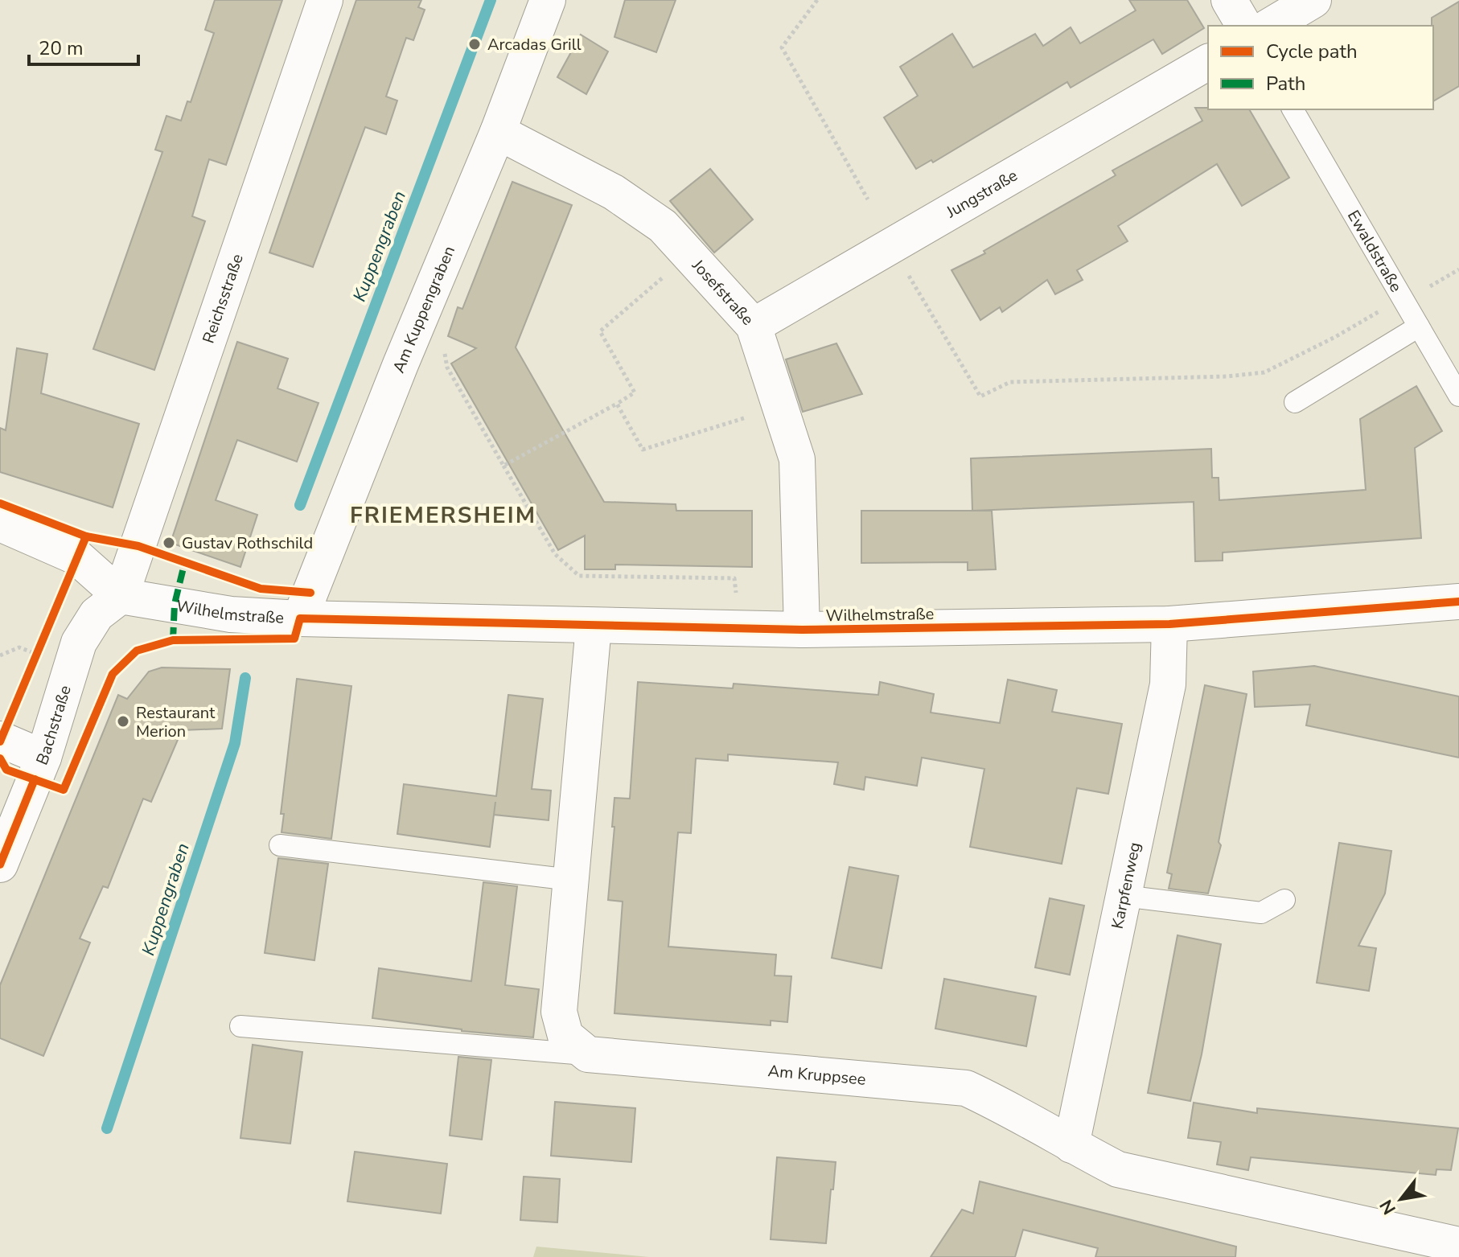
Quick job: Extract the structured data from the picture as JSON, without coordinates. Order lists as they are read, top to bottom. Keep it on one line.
{"streets":{"street":["Jungstraße","Josefstraße","Reichsstraße","Am Kuppengraben","Wilhelmstraße","Bachstraße","Karpfenweg","Am Kruppsee"],"lane":["Ewaldstraße"]},"crossings":[["Jungstraße","Josefstraße"],["Josefstraße","Am Kuppengraben"],["Josefstraße","Wilhelmstraße"],["Reichsstraße","Wilhelmstraße"],["Reichsstraße","Bachstraße"],["Am Kuppengraben","Wilhelmstraße"],["Wilhelmstraße","Bachstraße"],["Wilhelmstraße","Karpfenweg"],["Karpfenweg","Am Kruppsee"]],"districts":["FRIEMERSHEIM"],"water":["Kuppengraben"],"places":["Arcadas Grill","Gustav Rothschild","Restaurant Merion"],"legend":["Cycle path","Path"],"scale_bar":"20 m","north":"bottom left"}
